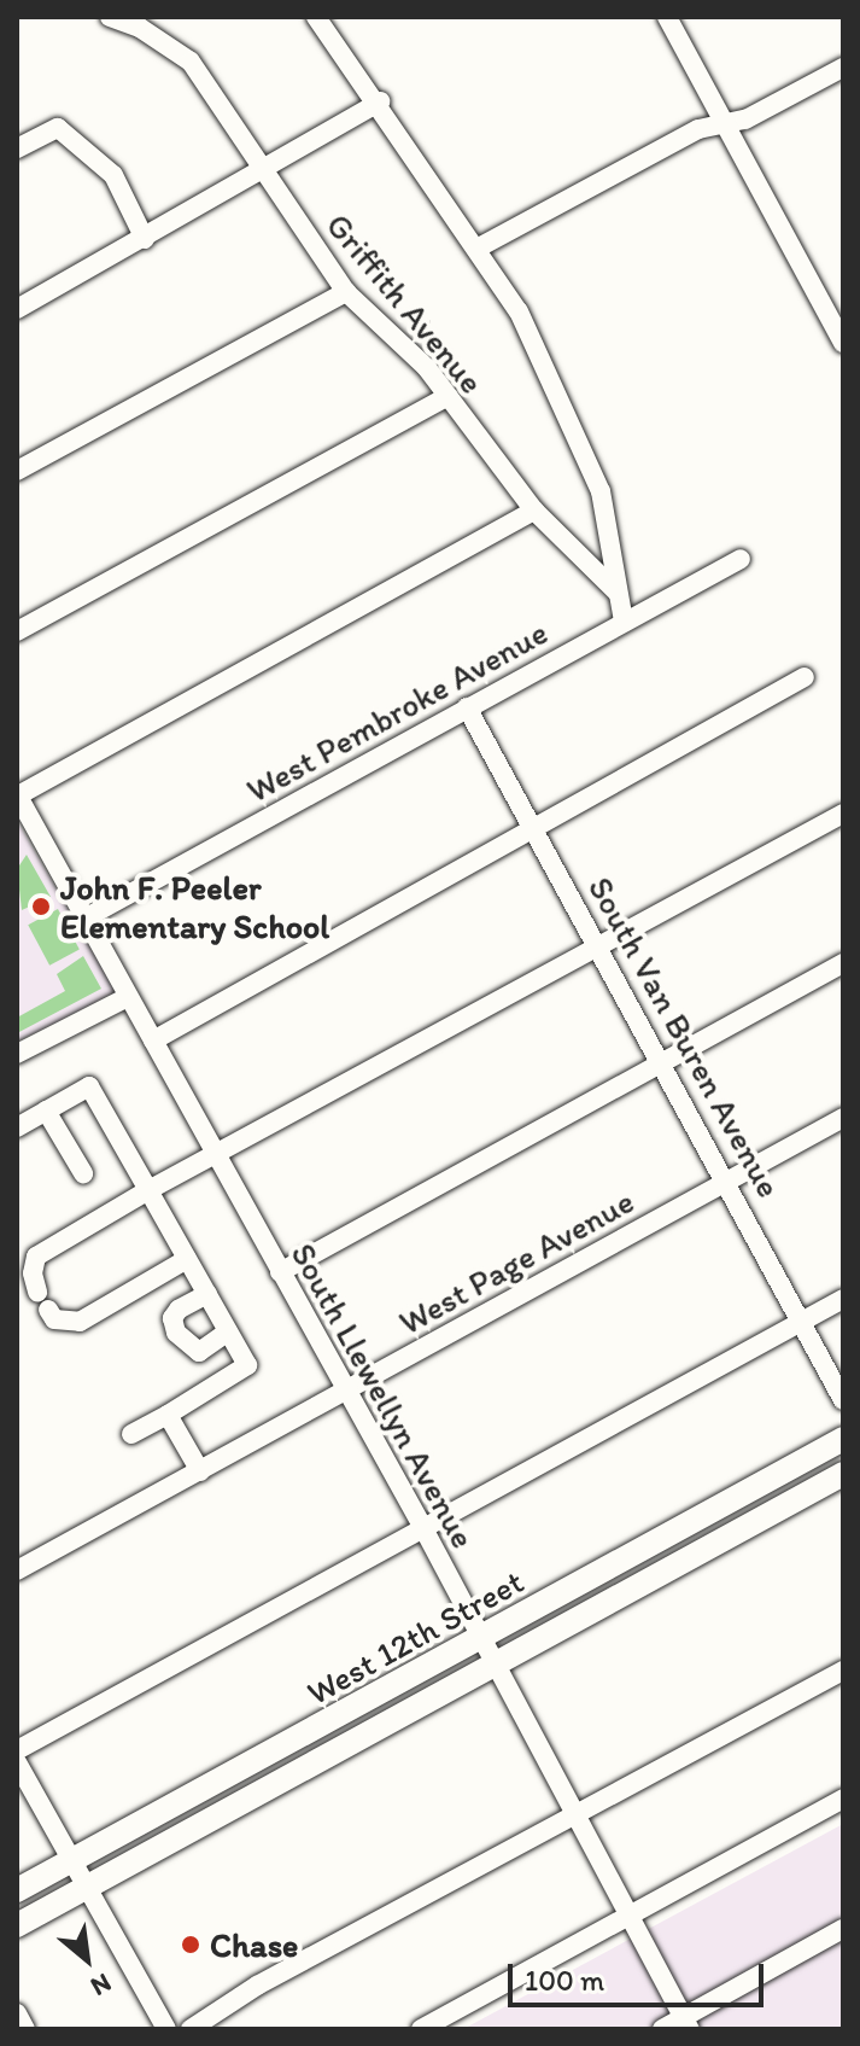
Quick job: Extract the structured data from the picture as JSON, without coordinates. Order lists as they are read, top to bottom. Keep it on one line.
{"streets":{"main road":["West 12th Street"],"street":["Griffith Avenue","West Pembroke Avenue","South Van Buren Avenue","West Page Avenue","South Llewellyn Avenue"]},"crossings":[["West Pembroke Avenue","South Van Buren Avenue"],["West Pembroke Avenue","South Llewellyn Avenue"],["South Van Buren Avenue","West Page Avenue"],["West Page Avenue","South Llewellyn Avenue"],["South Llewellyn Avenue","West 12th Street"]],"places":["John F. Peeler Elementary School","Chase"],"scale_bar":"100 m","north":"bottom right"}
